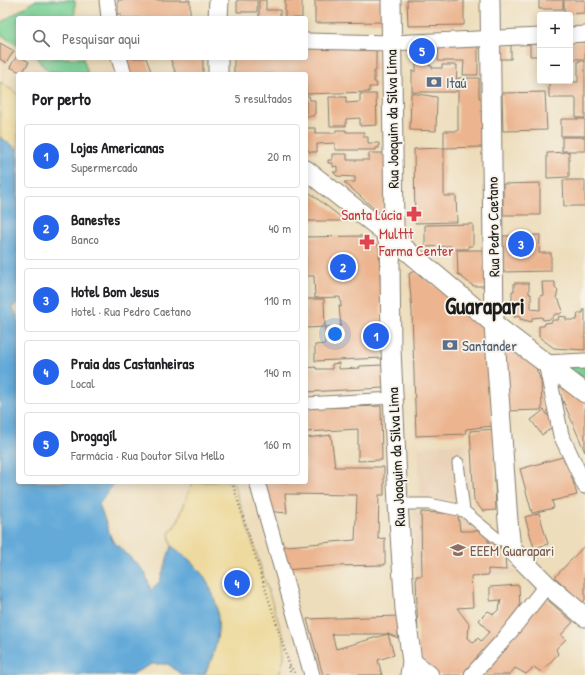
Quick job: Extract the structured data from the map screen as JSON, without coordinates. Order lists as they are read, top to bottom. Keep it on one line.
{"streets":{"street":["Rua Joaquim da Silva Lima","Rua Pedro Caetano"]},"districts":["Guarapari"],"places":{"bank":["Itaú","Santander"],"pharmacy":["Santa Lúcia","Multtt Farma Center"],"school or university":["EEEM Guarapari"]},"page":{"map_buttons":["+","−"],"search":"Pesquisar aqui","pins":["5","3","2","1","4"],"heading":["Por perto","5 resultados"],"list":[{"mark":"1","name":"Lojas Americanas","note":"Supermercado","value":"20 m"},{"mark":"2","name":"Banestes","note":"Banco","value":"40 m"},{"mark":"3","name":"Hotel Bom Jesus","note":"Hotel · Rua Pedro Caetano","value":"110 m"},{"mark":"4","name":"Praia das Castanheiras","note":"Local","value":"140 m"},{"mark":"5","name":"Drogagíl","note":"Farmácia · Rua Doutor Silva Mello","value":"160 m"}]}}
